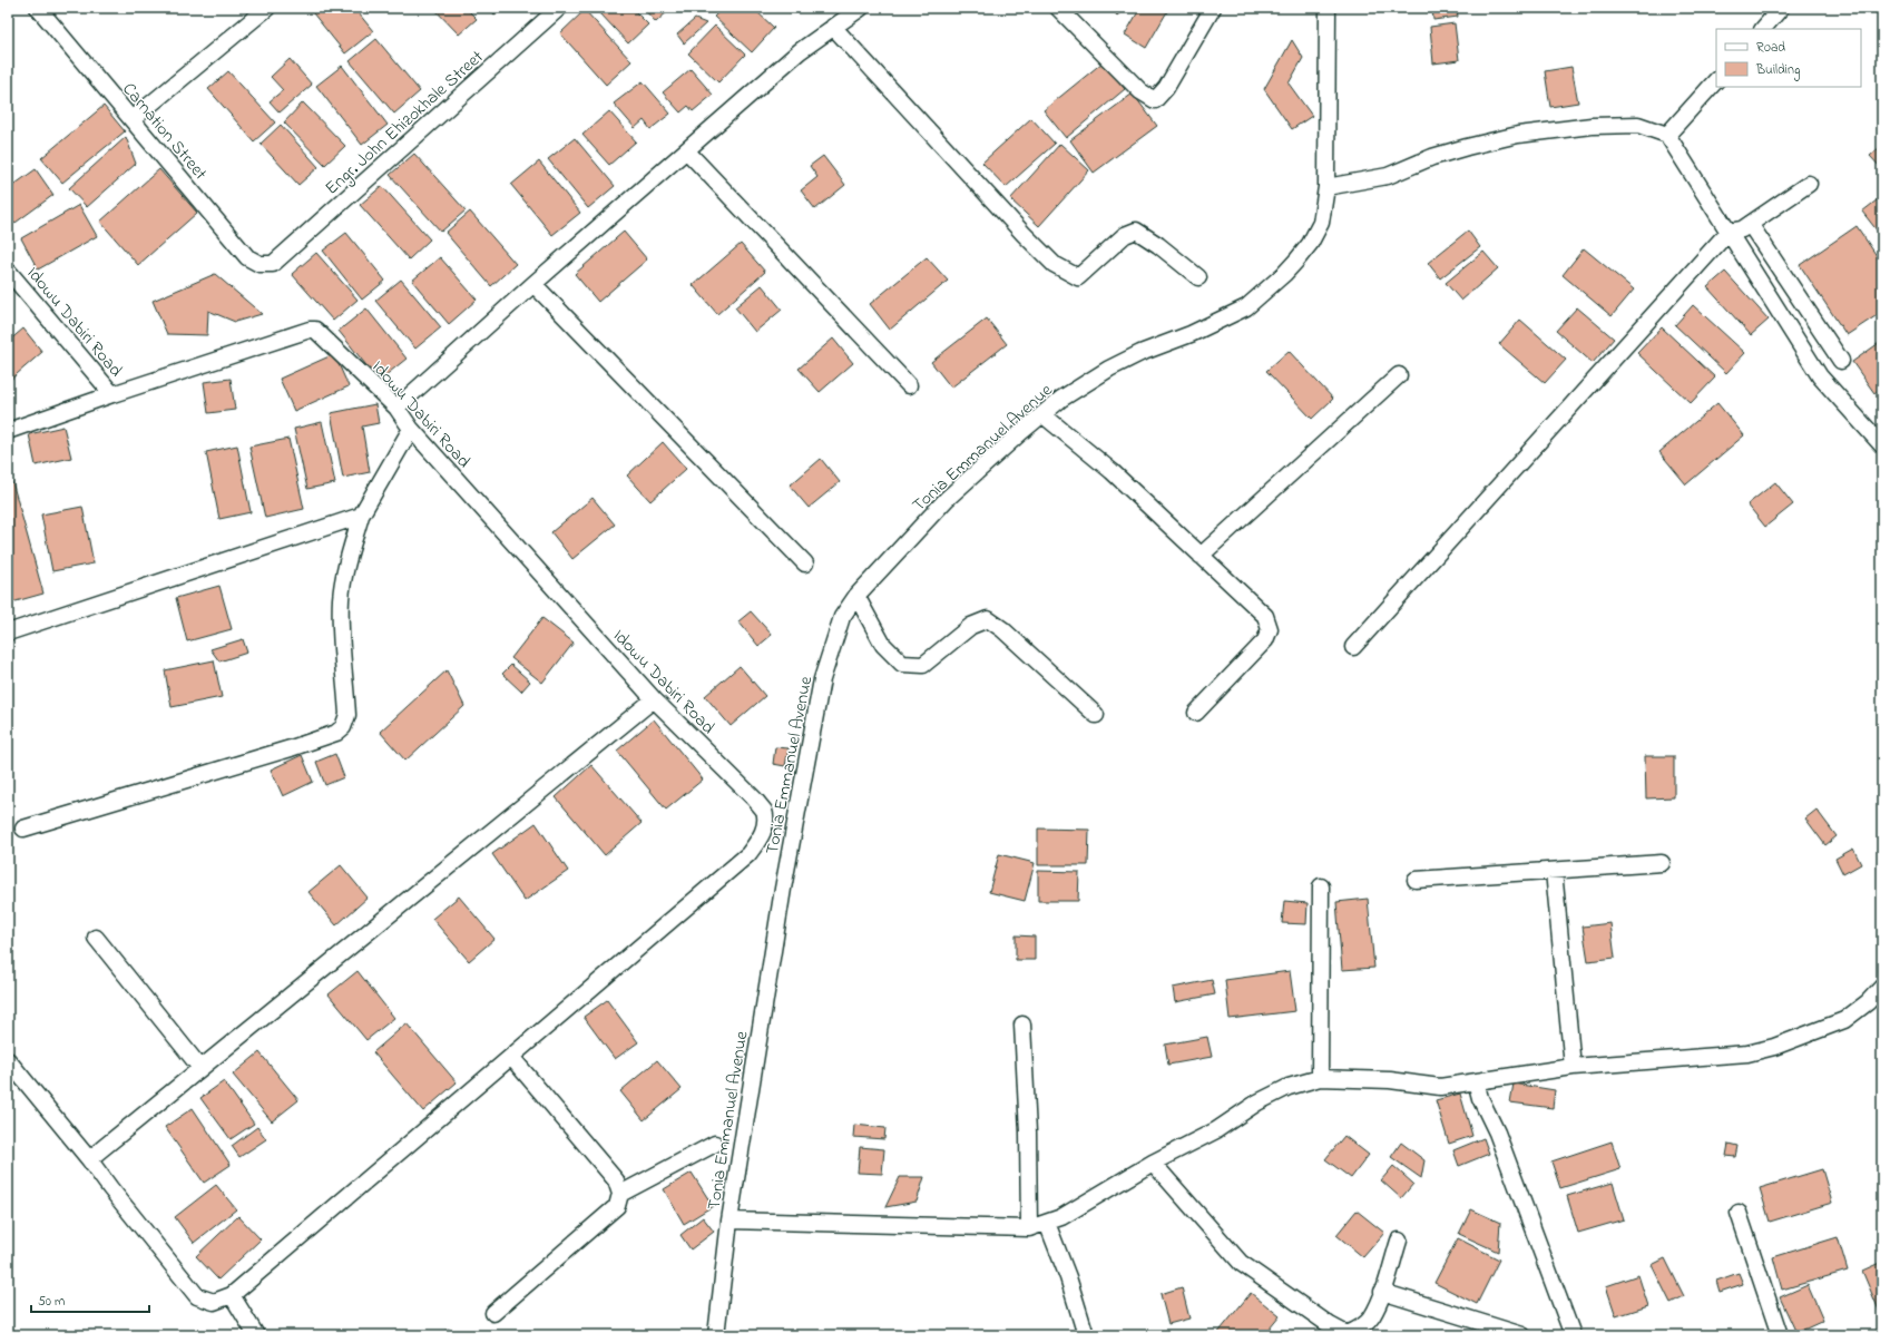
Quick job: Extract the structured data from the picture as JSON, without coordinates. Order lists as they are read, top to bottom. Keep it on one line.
{"streets":{"street":["Engr. John Ehizokhale Street","Carnation Street","Idowu Dabiri Road","Tonia Emmanuel Avenue"]},"crossings":[["Engr. John Ehizokhale Street","Carnation Street"]],"legend":["Road","Building"],"scale_bar":"50 m"}
